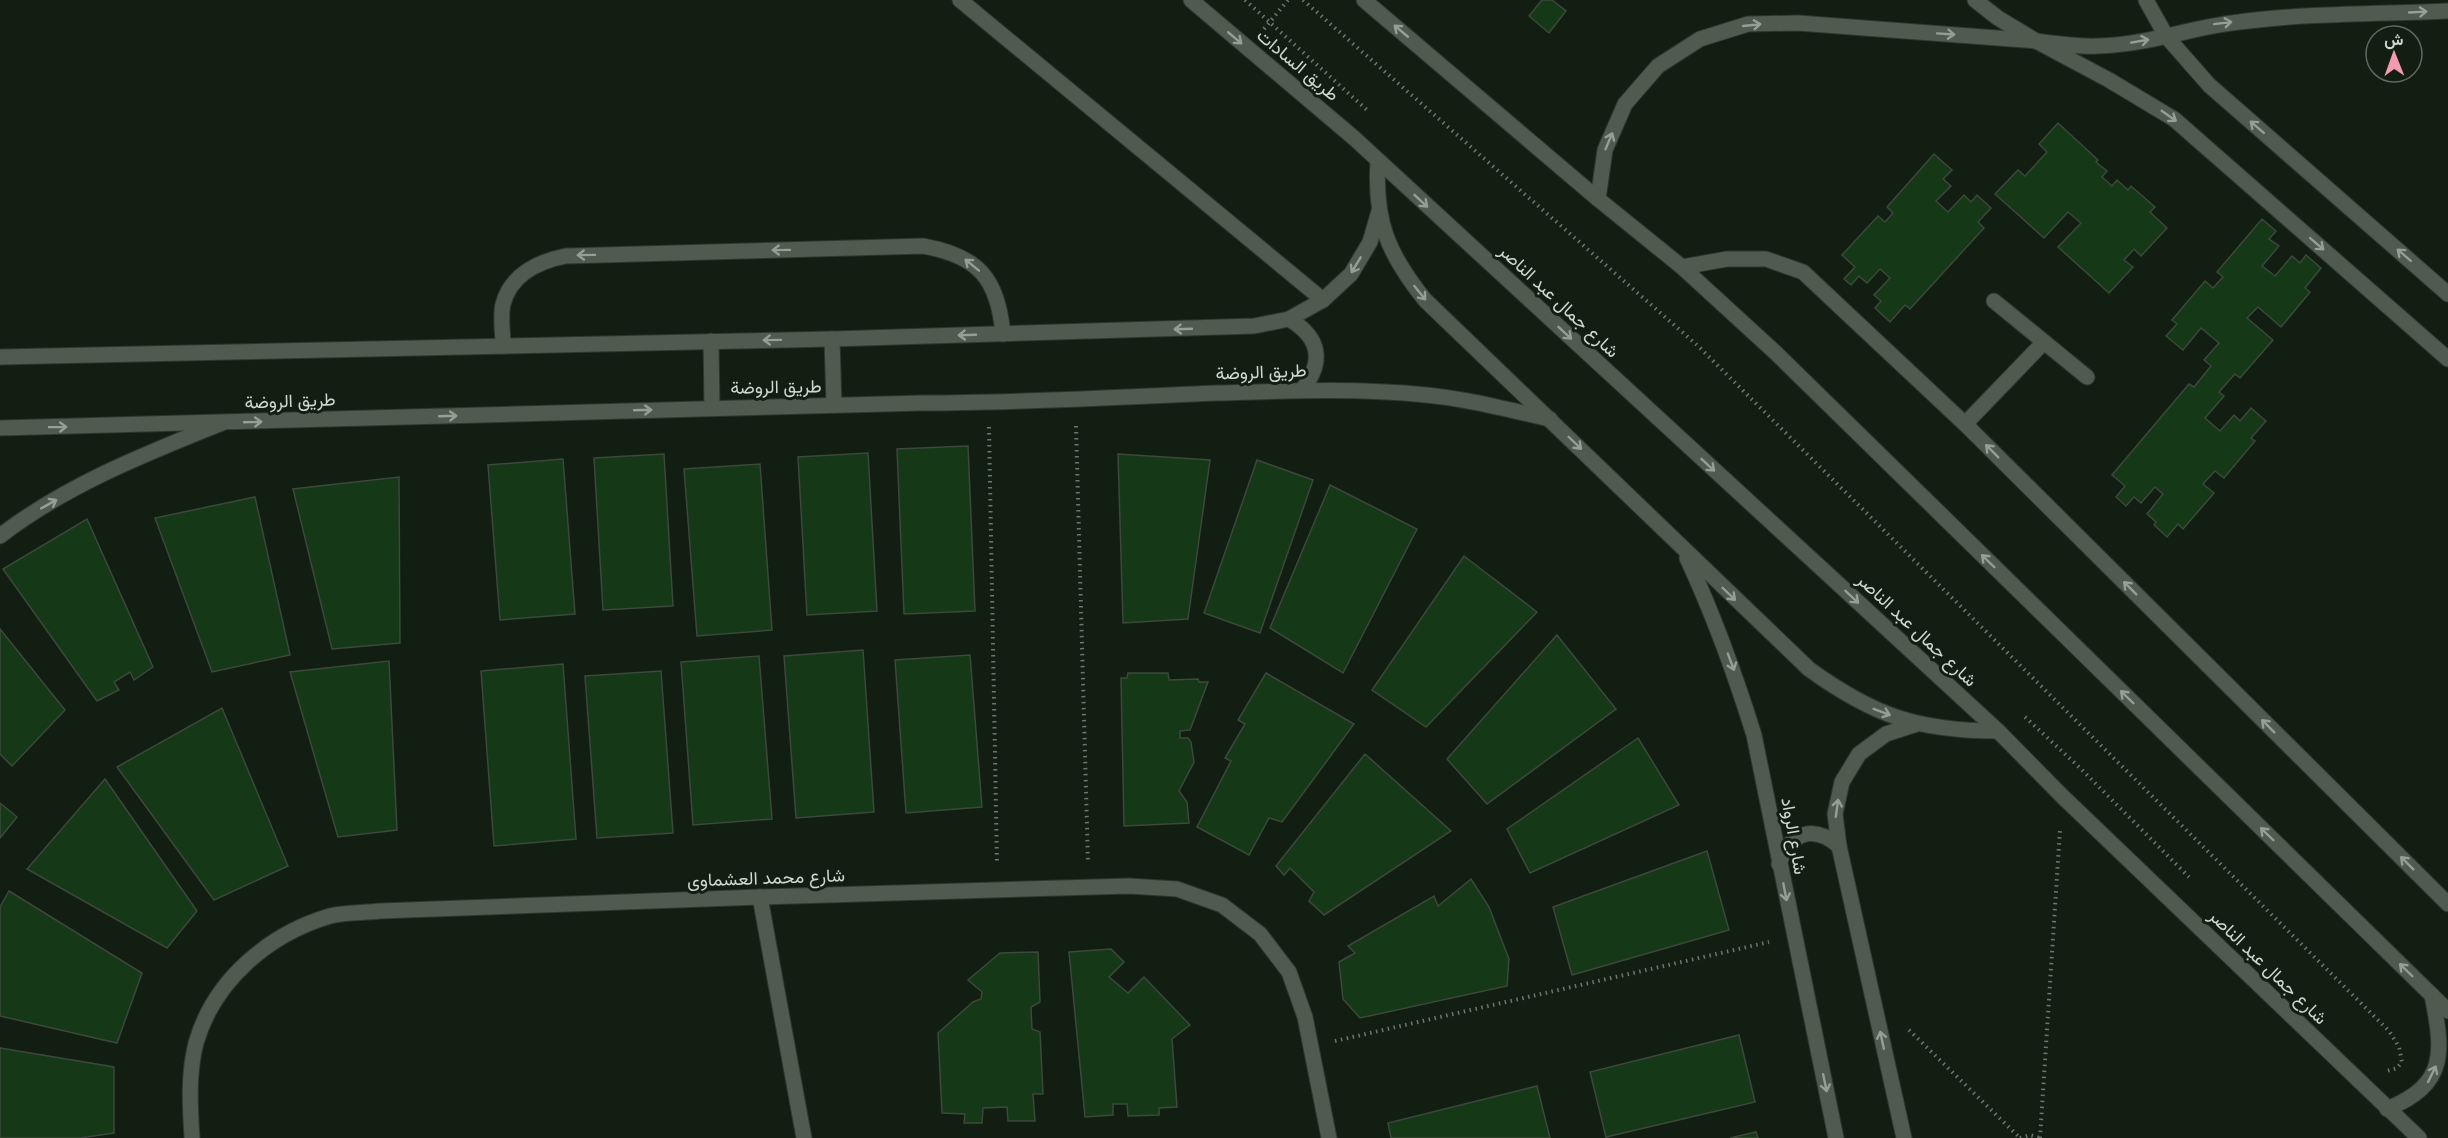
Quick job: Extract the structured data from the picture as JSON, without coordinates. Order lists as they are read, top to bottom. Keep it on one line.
{"streets":{"street":["طريق السادات","شارع جمال عبد الناصر","طريق الروضة","شارع الرواد","شارع محمد العشماوى"]},"crossings":[["طريق السادات","شارع جمال عبد الناصر"]],"north":"top"}
